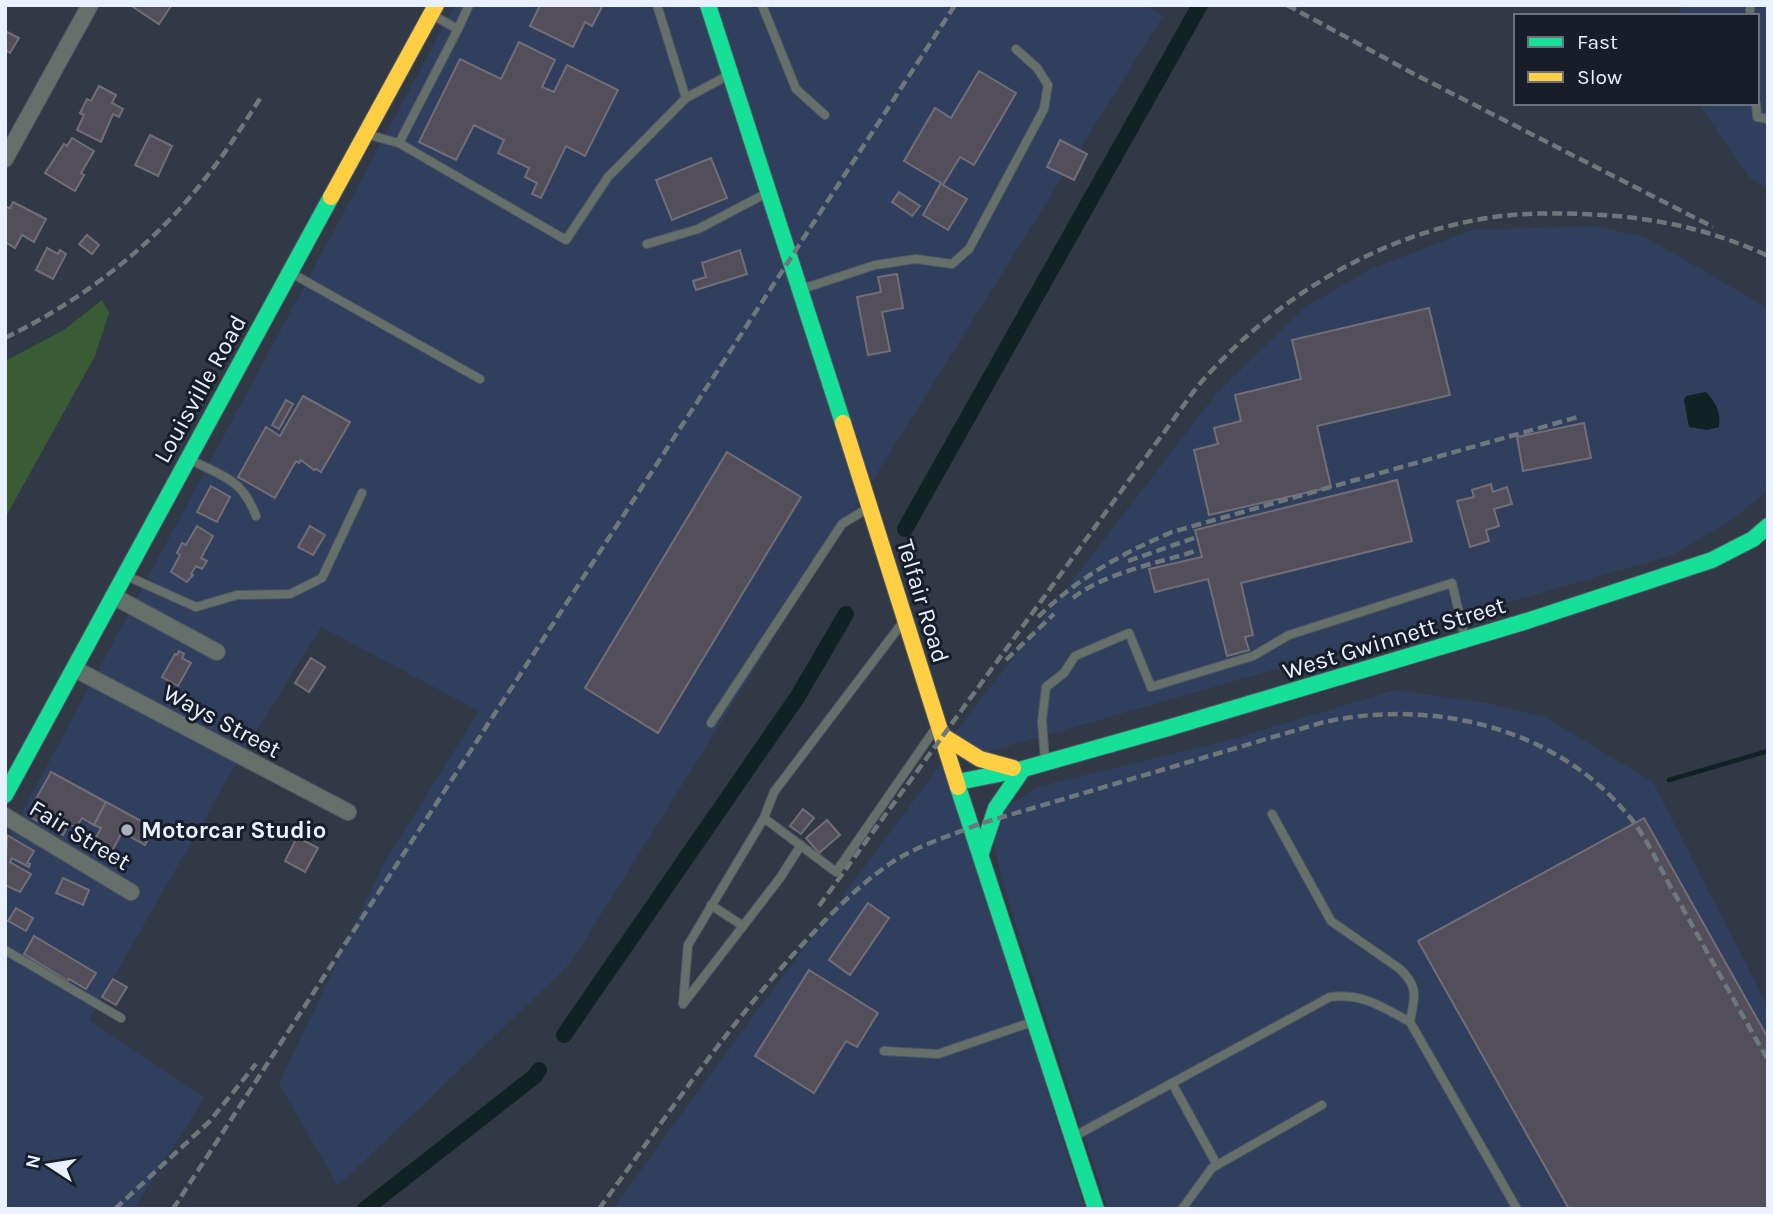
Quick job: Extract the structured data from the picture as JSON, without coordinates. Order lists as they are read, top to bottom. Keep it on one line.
{"streets":{"street":["Louisville Road","Telfair Road","West Gwinnett Street","Ways Street","Fair Street"]},"crossings":[["Louisville Road","Ways Street"],["Telfair Road","West Gwinnett Street"]],"places":["Motorcar Studio"],"legend":["Fast","Slow"],"north":"left"}
